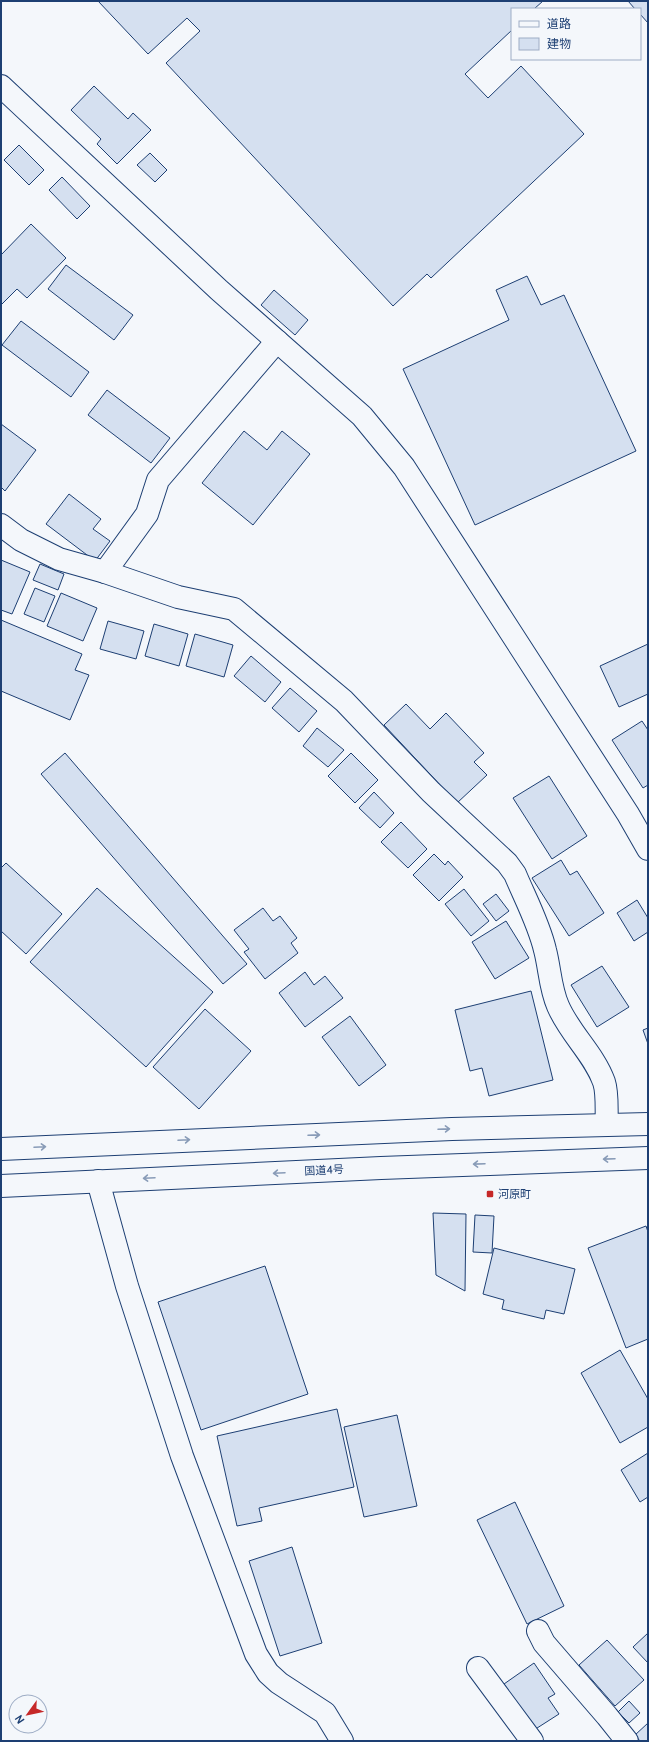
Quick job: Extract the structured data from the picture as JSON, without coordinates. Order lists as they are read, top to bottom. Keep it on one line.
{"streets":{"main road":["国道4号"]},"places":{"transit":["河原町"]},"legend":["道路","建物"],"north":"bottom left"}
